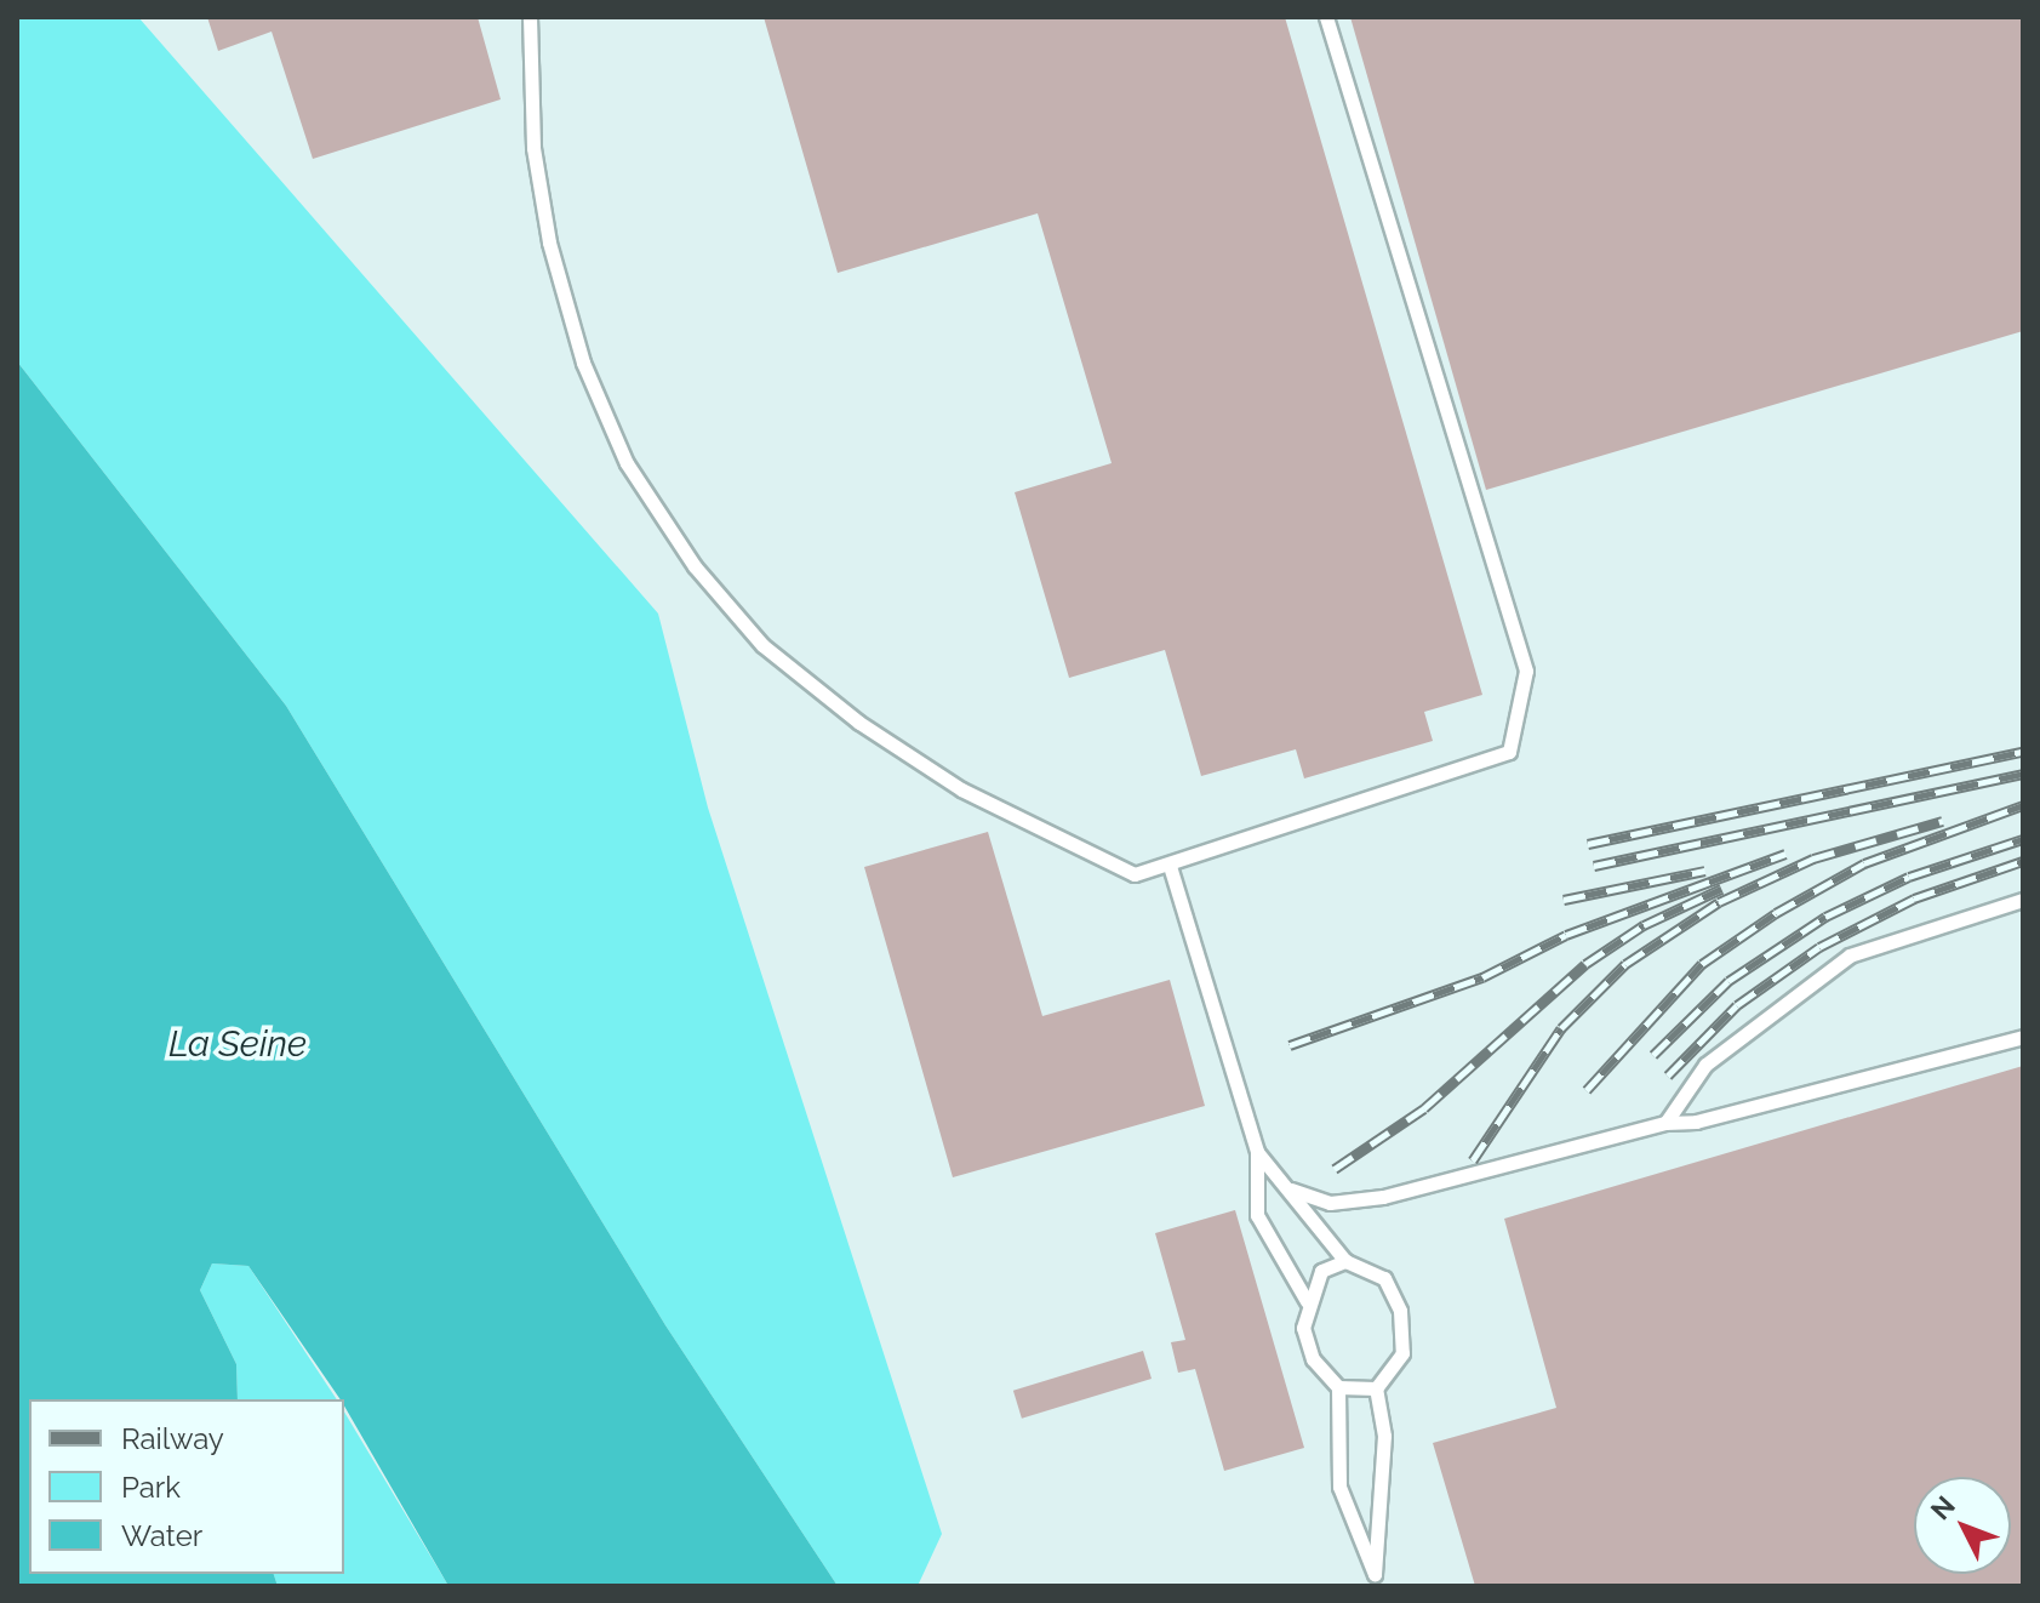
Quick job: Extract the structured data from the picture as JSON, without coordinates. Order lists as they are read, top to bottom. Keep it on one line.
{"water":["La Seine"],"legend":["Railway","Park","Water"],"north":"top left"}
